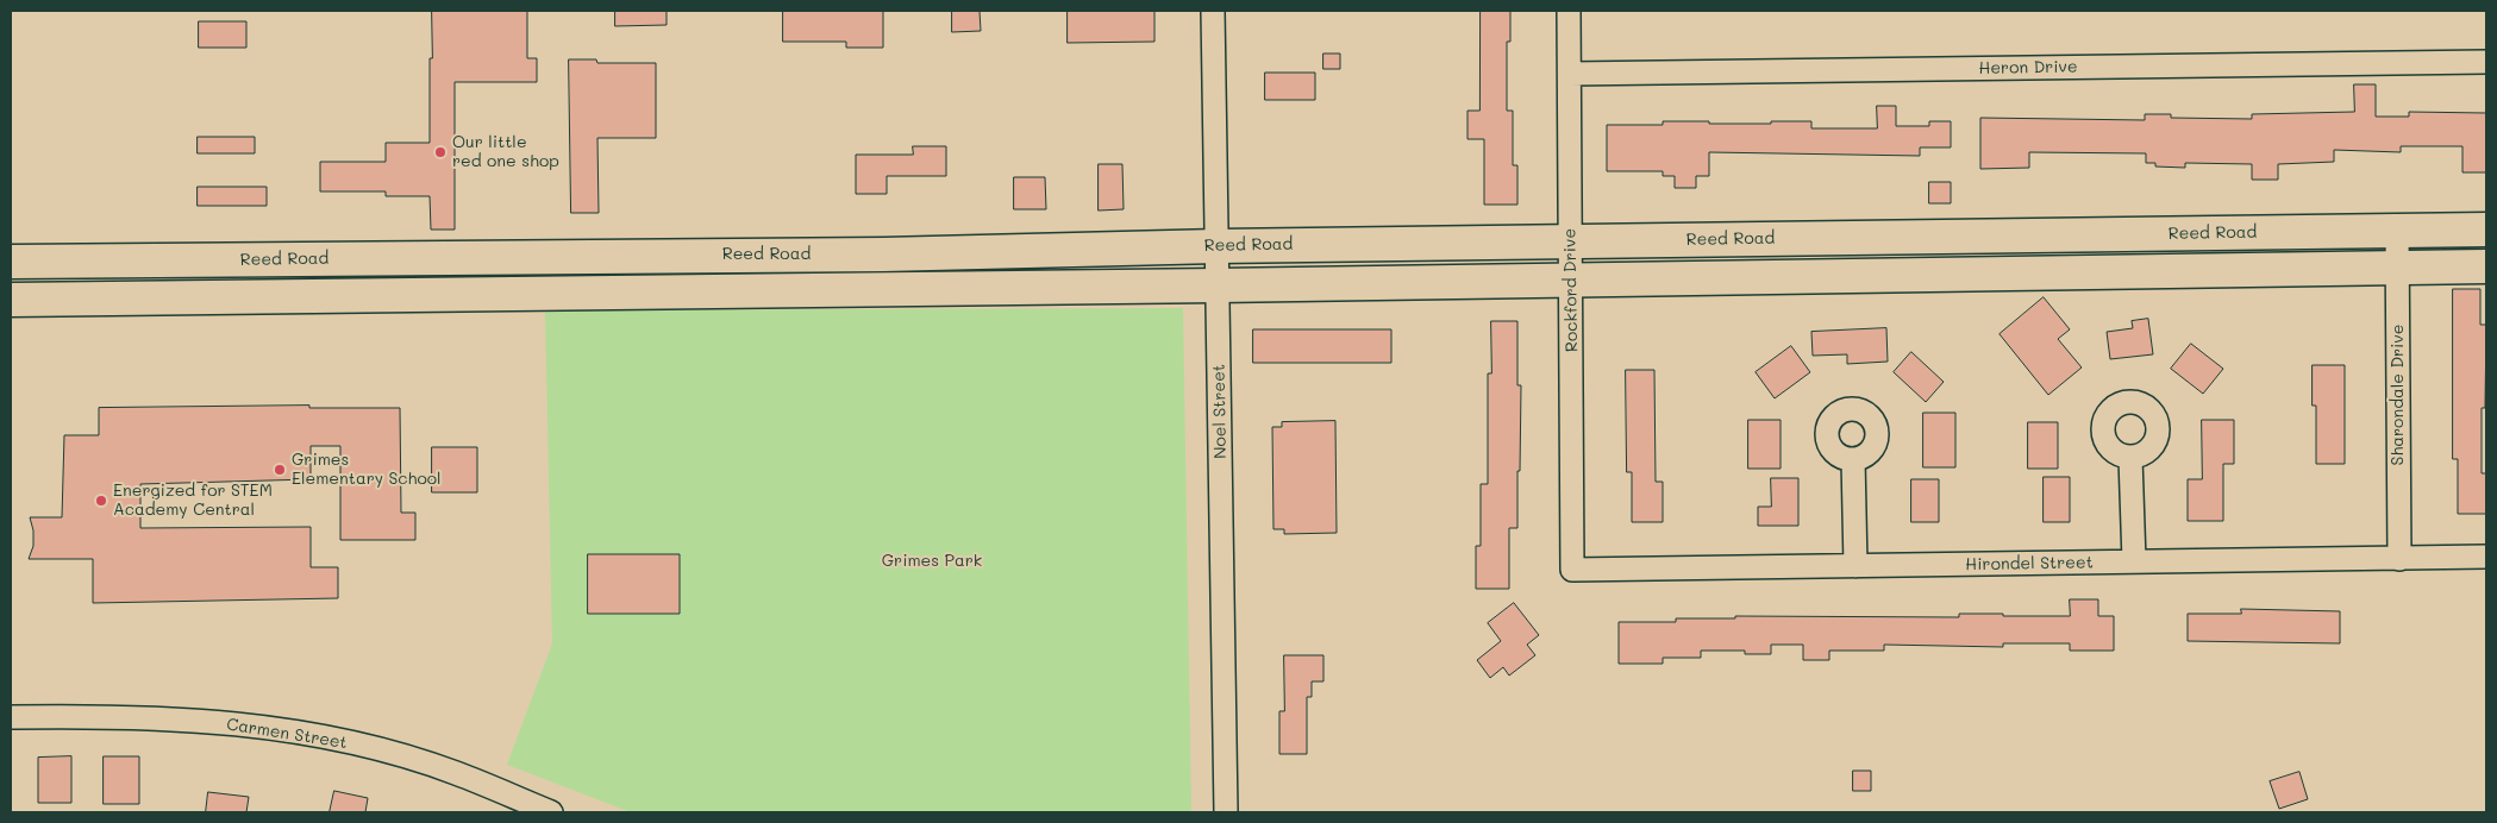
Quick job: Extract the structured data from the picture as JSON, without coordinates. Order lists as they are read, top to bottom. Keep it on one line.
{"streets":{"street":["Heron Drive","Reed Road","Rockford Drive","Sharondale Drive","Noel Street","Hirondel Street","Carmen Street"]},"crossings":[["Heron Drive","Rockford Drive"],["Reed Road","Rockford Drive"],["Reed Road","Sharondale Drive"],["Reed Road","Noel Street"],["Rockford Drive","Hirondel Street"],["Sharondale Drive","Hirondel Street"]],"parks":["Grimes Park"],"places":["Our little red one shop","Grimes Elementary School","Energized for STEM Academy Central"]}
